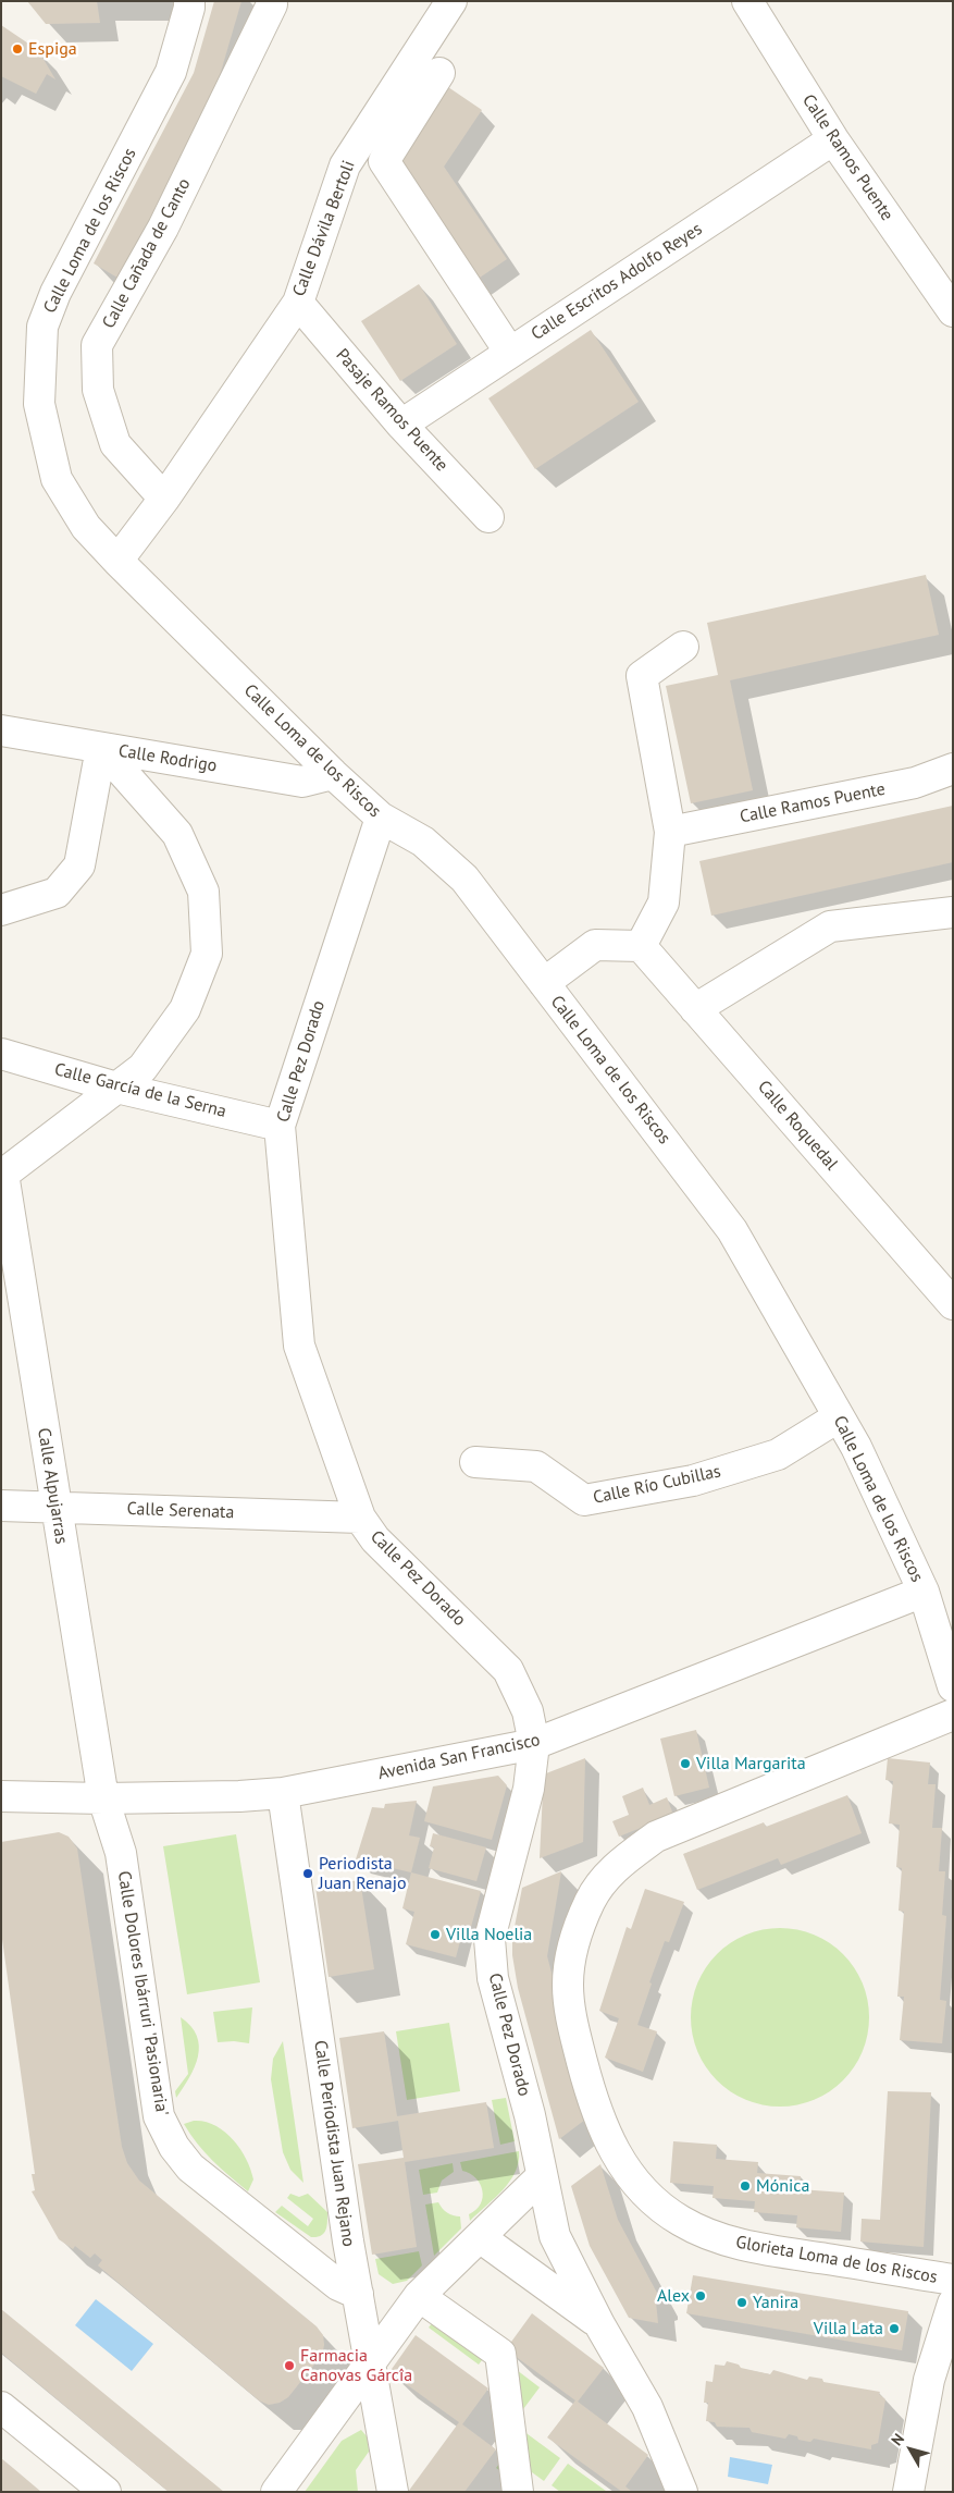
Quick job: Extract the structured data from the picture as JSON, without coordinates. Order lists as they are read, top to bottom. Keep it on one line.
{"streets":{"street":["Calle Ramos Puente","Calle Dávila Bertoli","Calle Loma de los Riscos","Calle Cañada de Canto","Calle Escritos Adolfo Reyes","Pasaje Ramos Puente","Calle Rodrigo","Calle Pez Dorado","Calle García de la Serna","Calle Roquedal","Calle Río Cubillas","Calle Alpujarras","Calle Serenata","Avenida San Francisco","Calle Dolores Ibárruri 'Pasionaria'","Calle Periodista Juan Rejano","Glorieta Loma de los Riscos"]},"crossings":[["Calle Ramos Puente","Calle Escritos Adolfo Reyes"],["Calle Dávila Bertoli","Calle Loma de los Riscos"],["Calle Dávila Bertoli","Calle Cañada de Canto"],["Calle Dávila Bertoli","Pasaje Ramos Puente"],["Calle Loma de los Riscos","Calle Rodrigo"],["Calle Loma de los Riscos","Calle Pez Dorado"],["Calle Loma de los Riscos","Calle Río Cubillas"],["Calle Loma de los Riscos","Avenida San Francisco"],["Calle Escritos Adolfo Reyes","Pasaje Ramos Puente"],["Calle Pez Dorado","Calle García de la Serna"],["Calle Pez Dorado","Calle Serenata"],["Calle Pez Dorado","Avenida San Francisco"],["Calle Alpujarras","Calle Serenata"],["Calle Alpujarras","Avenida San Francisco"],["Calle Alpujarras","Calle Dolores Ibárruri 'Pasionaria'"],["Avenida San Francisco","Calle Dolores Ibárruri 'Pasionaria'"],["Avenida San Francisco","Calle Periodista Juan Rejano"],["Calle Dolores Ibárruri 'Pasionaria'","Calle Periodista Juan Rejano"]],"places":["Espiga","Villa Margarita","Periodista Juan Renajo","Villa Noelia","Mónica","Alex","Yanira","Villa Lata","Farmacia Canovas Gárcîa"],"north":"top left"}
